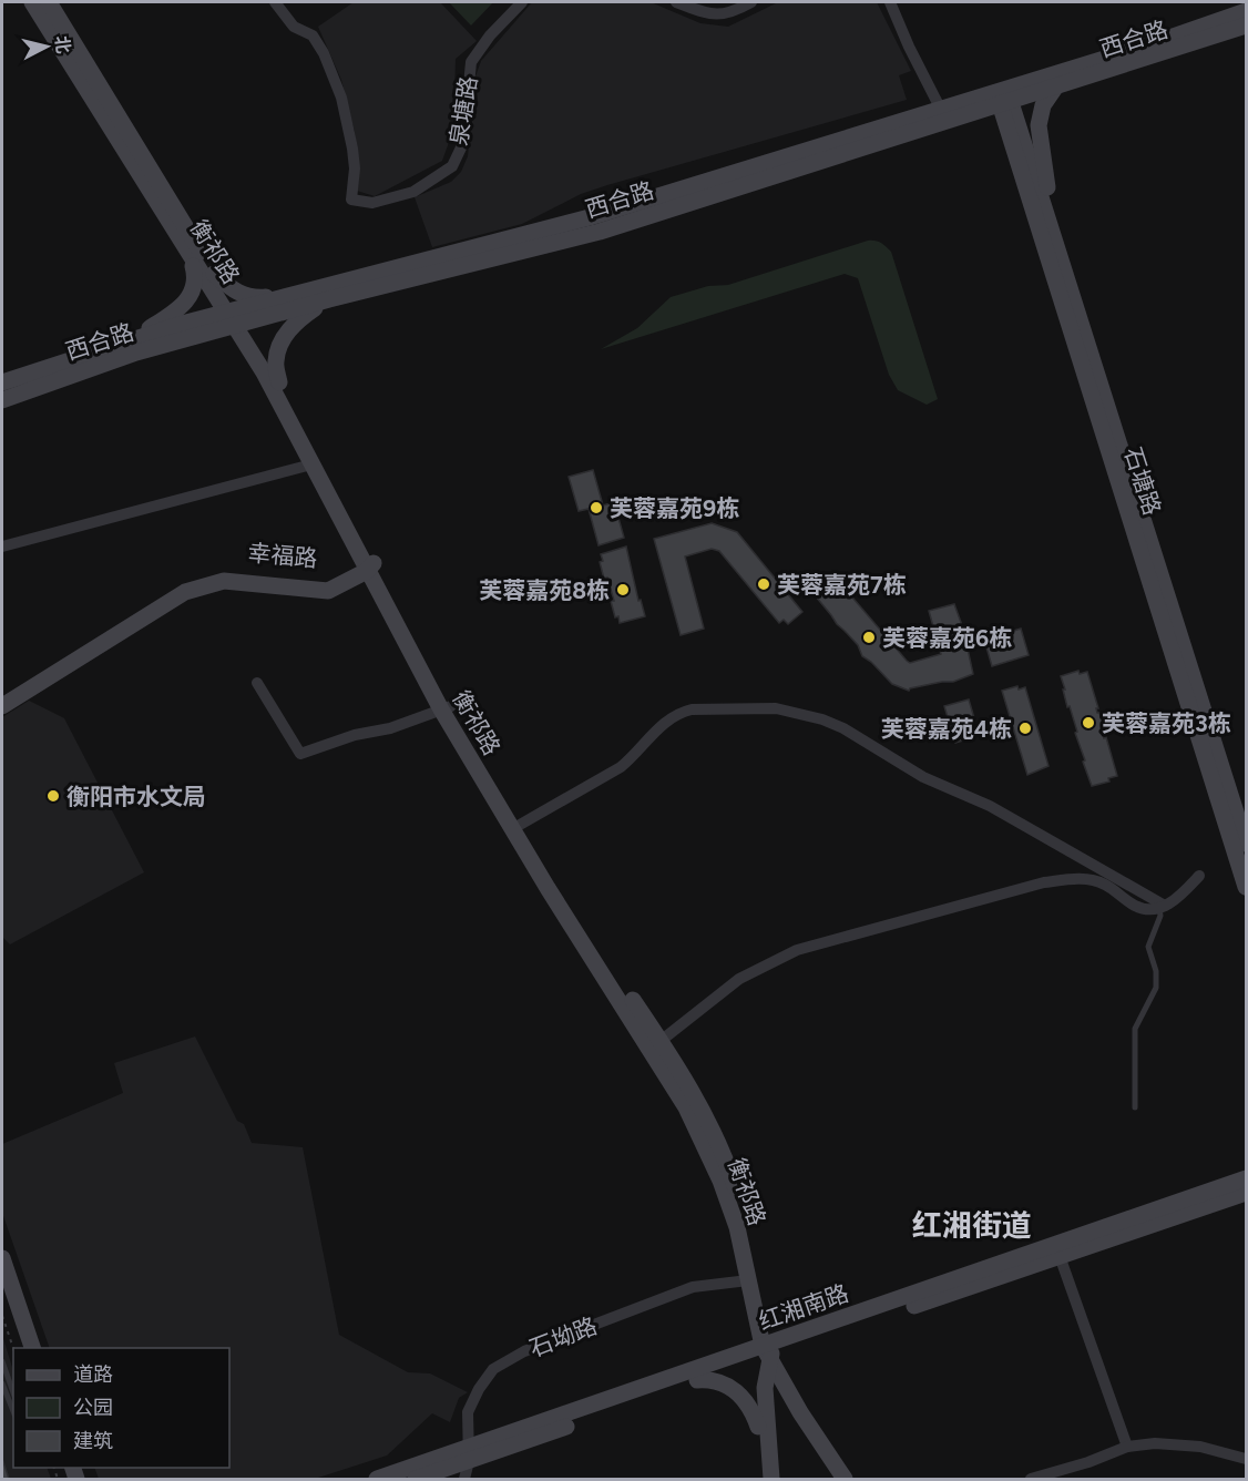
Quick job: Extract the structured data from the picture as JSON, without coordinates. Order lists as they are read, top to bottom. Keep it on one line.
{"streets":{"street":["西合路","泉塘路","衡祁路","石塘路","幸福路","红湘南路","石坳路"]},"crossings":[["西合路","衡祁路"],["西合路","石塘路"],["衡祁路","幸福路"],["衡祁路","红湘南路"],["衡祁路","石坳路"],["红湘南路","石坳路"]],"districts":["红湘街道"],"places":["芙蓉嘉苑9栋","芙蓉嘉苑7栋","芙蓉嘉苑8栋","芙蓉嘉苑6栋","芙蓉嘉苑3栋","芙蓉嘉苑4栋","衡阳市水文局"],"legend":["道路","公园","建筑"],"north":"right"}
